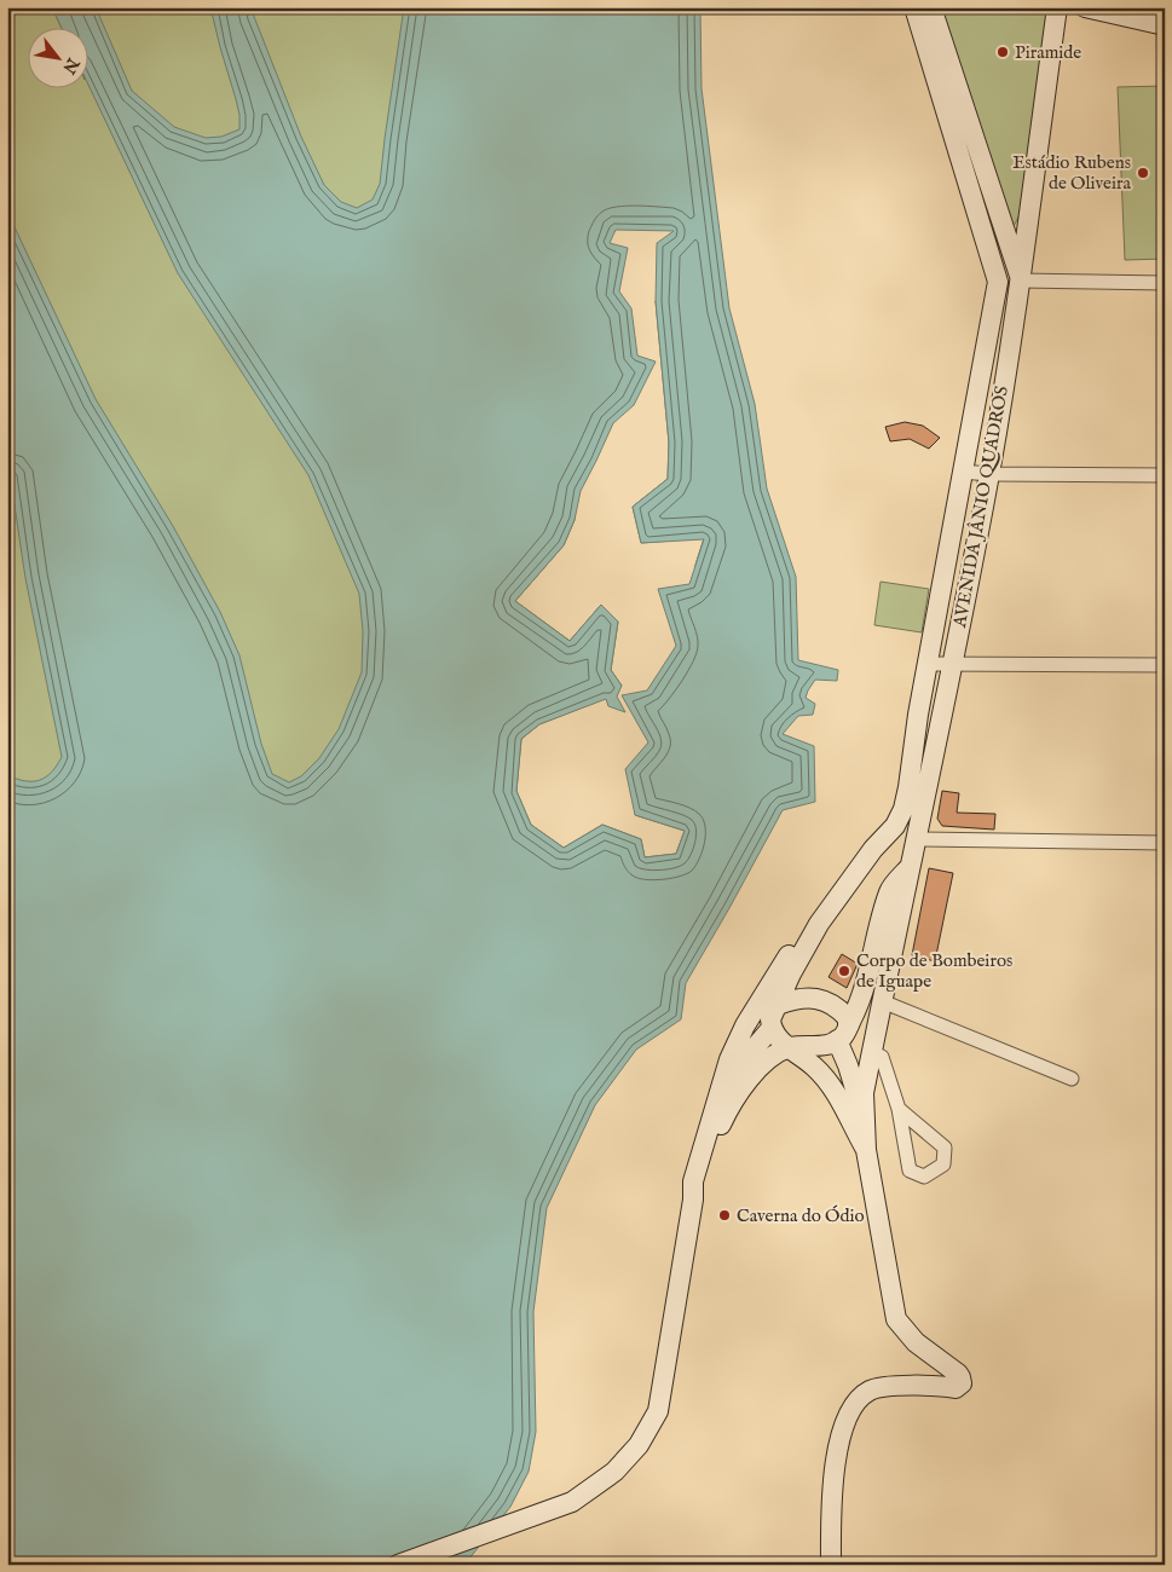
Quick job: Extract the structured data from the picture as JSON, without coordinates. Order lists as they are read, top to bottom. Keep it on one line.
{"streets":{"main road":["AVENIDA JÂNIO QUADROS"]},"places":["Piramide","Estádio Rubens de Oliveira","Corpo de Bombeiros de Iguape","Caverna do Ódio"],"north":"bottom right"}
